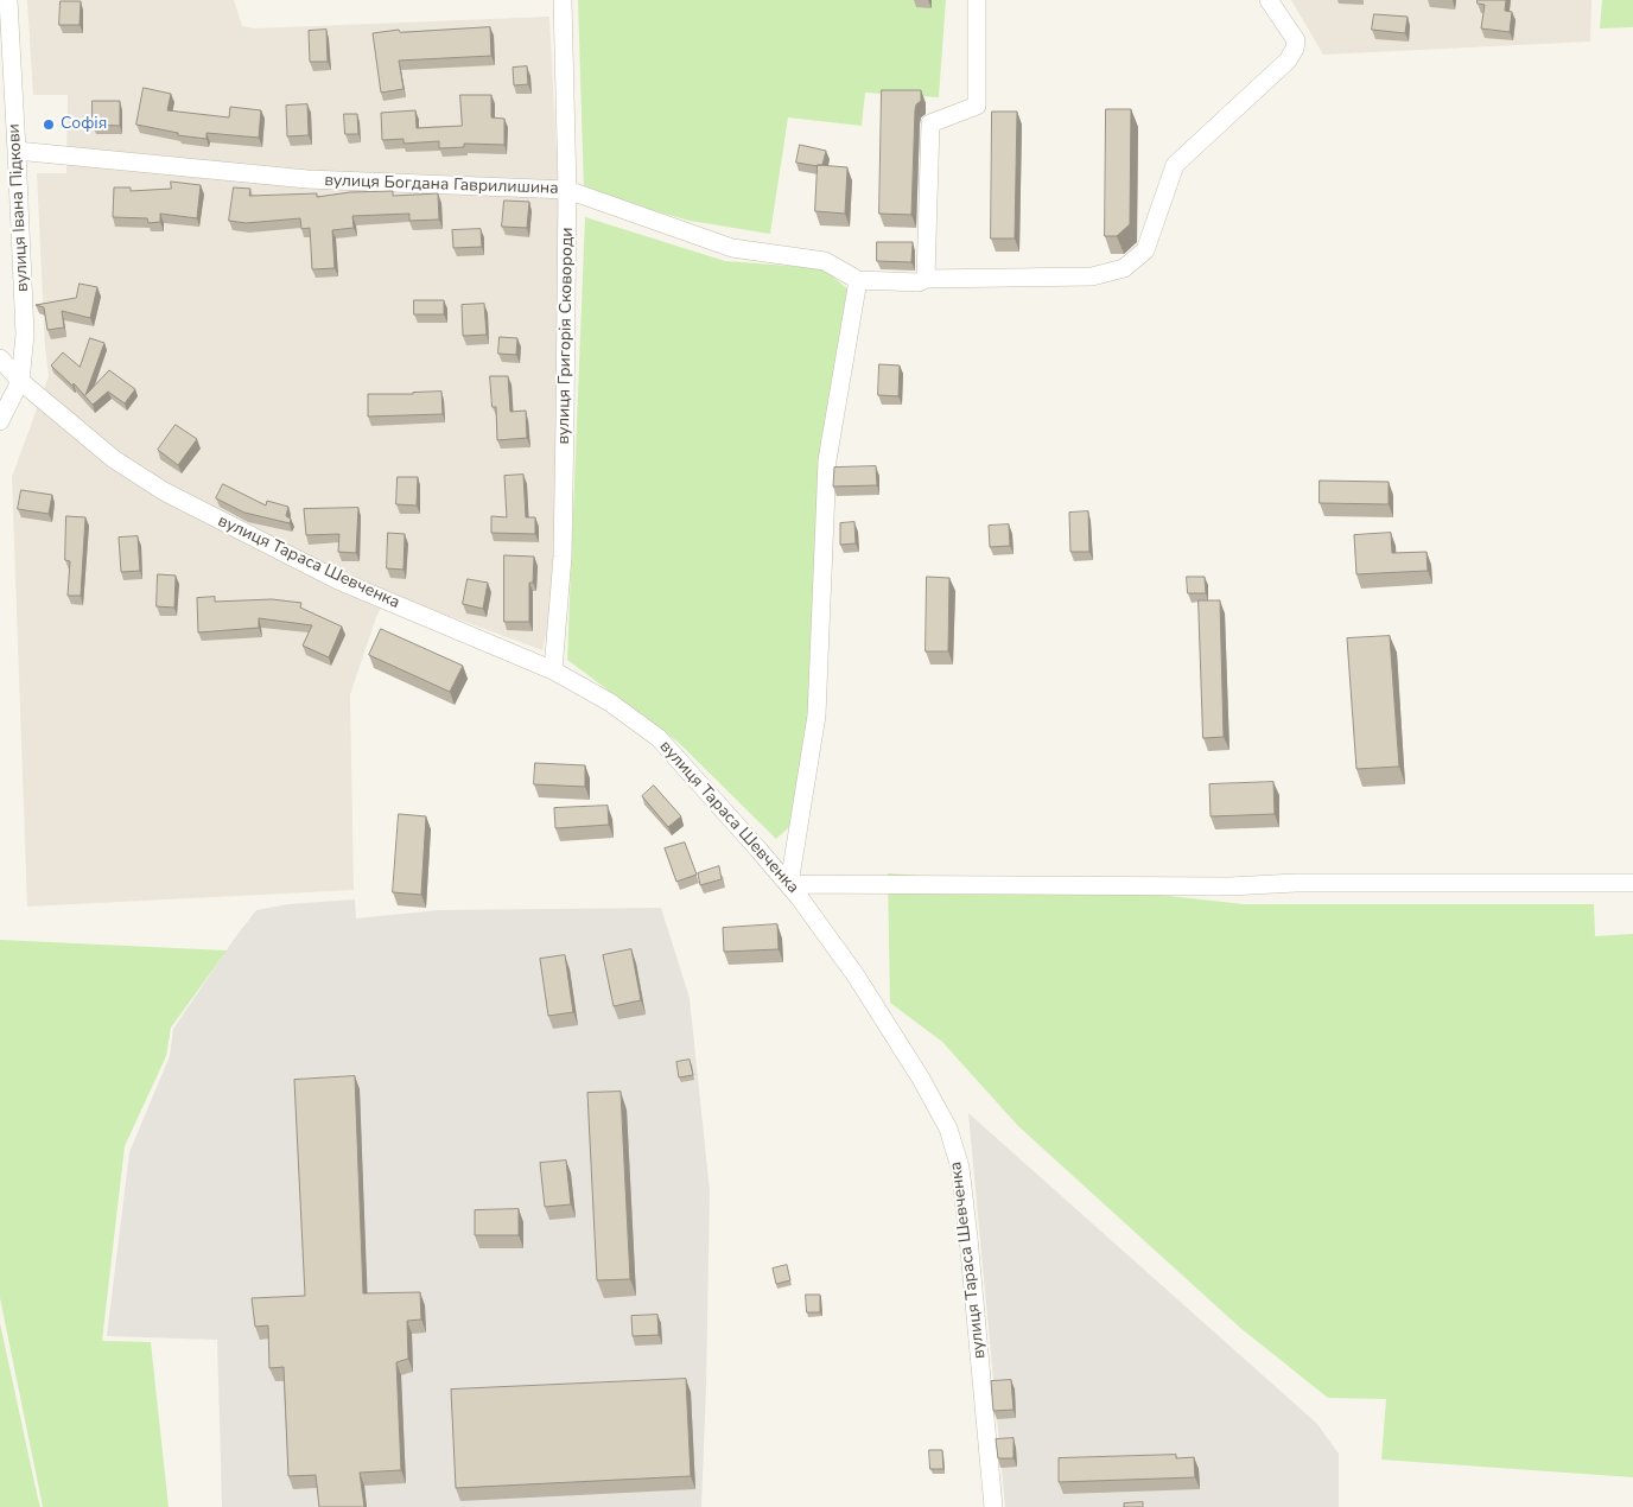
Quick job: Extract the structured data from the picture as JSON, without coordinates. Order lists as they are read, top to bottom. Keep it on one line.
{"streets":{"street":["вулиця Богдана Гаврилишина","вулиця Івана Підкови","вулиця Григорія Сковороди","вулиця Тараса Шевченка"]},"crossings":[["вулиця Богдана Гаврилишина","вулиця Івана Підкови"],["вулиця Богдана Гаврилишина","вулиця Григорія Сковороди"],["вулиця Івана Підкови","вулиця Тараса Шевченка"],["вулиця Григорія Сковороди","вулиця Тараса Шевченка"]],"places":["Софія"]}
